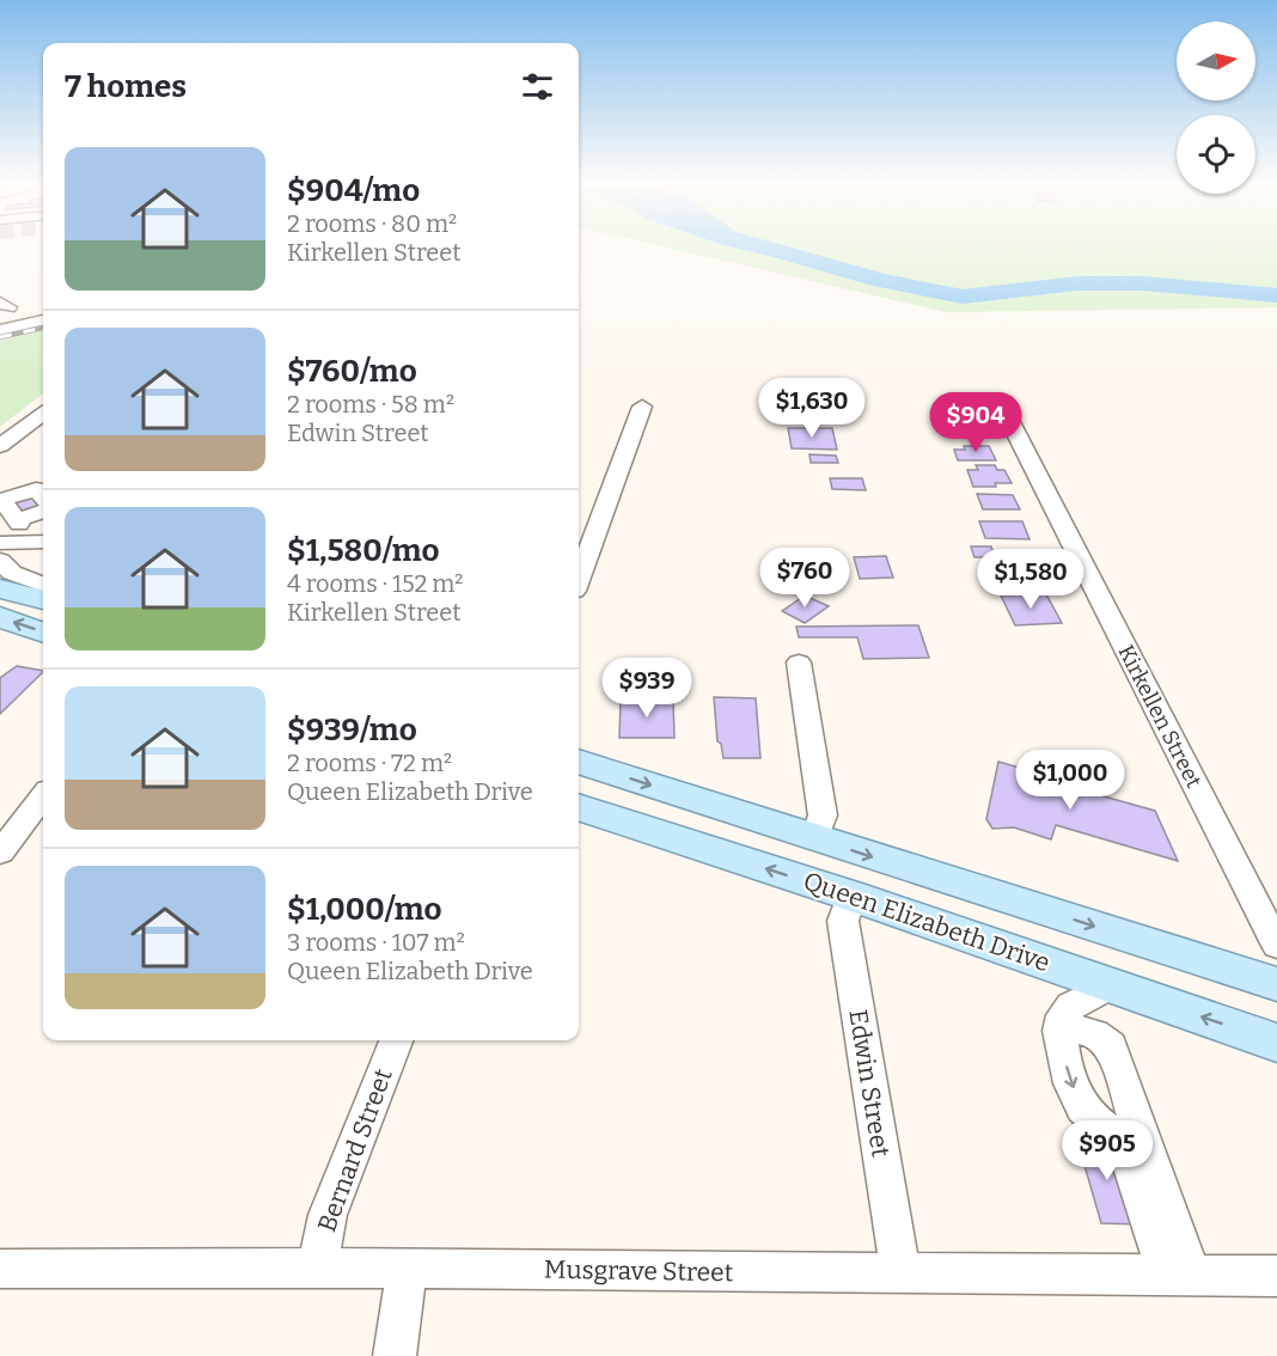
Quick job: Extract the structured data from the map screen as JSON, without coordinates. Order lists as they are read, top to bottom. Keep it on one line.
{"streets":{"main road":["Queen Elizabeth Drive"],"street":["Kirkellen Street","Edwin Street","Bernard Street","Musgrave Street"]},"crossings":[["Queen Elizabeth Drive","Edwin Street"],["Edwin Street","Musgrave Street"],["Bernard Street","Musgrave Street"]],"north":"right","page":{"heading":"7 homes","list":[{"name":"$904/mo","note":"2 rooms · 80 m² · Kirkellen Street"},{"name":"$760/mo","note":"2 rooms · 58 m² · Edwin Street"},{"name":"$1,580/mo","note":"4 rooms · 152 m² · Kirkellen Street"},{"name":"$939/mo","note":"2 rooms · 72 m² · Queen Elizabeth Drive"},{"name":"$1,000/mo","note":"3 rooms · 107 m² · Queen Elizabeth Drive"}],"price":["$1,630","$904","$760","$1,580","$939","$1,000","$905"]}}
